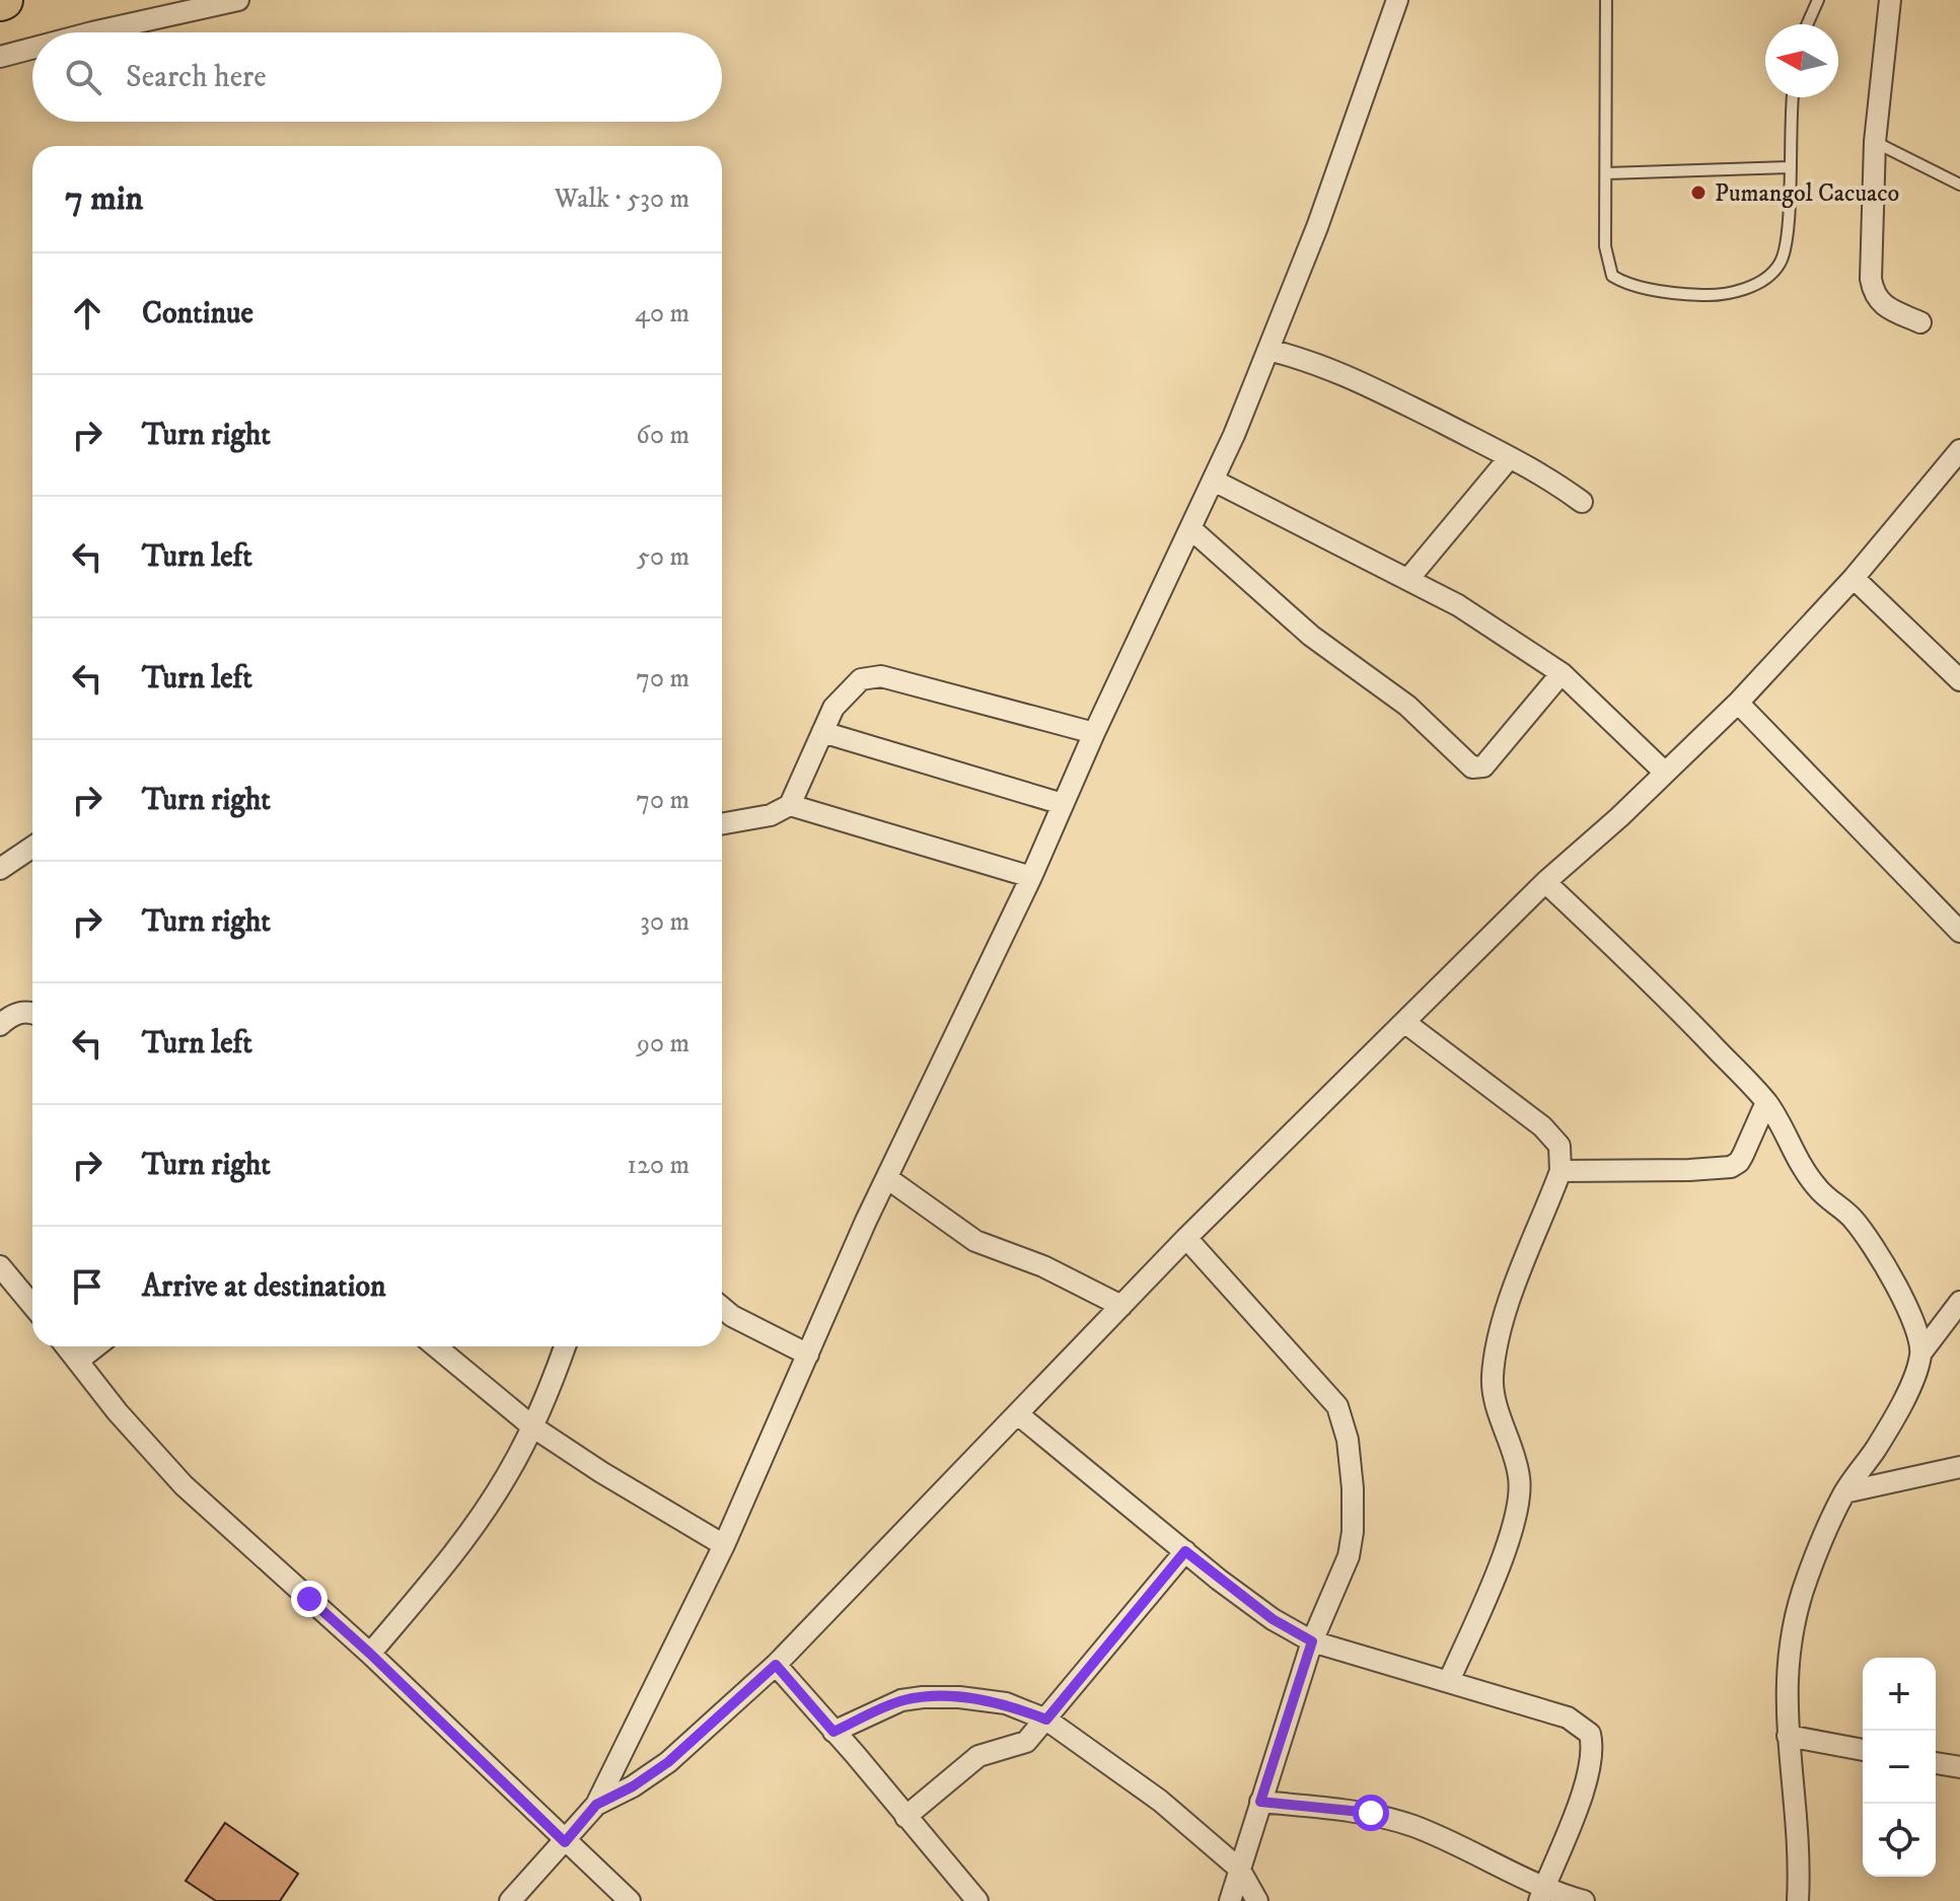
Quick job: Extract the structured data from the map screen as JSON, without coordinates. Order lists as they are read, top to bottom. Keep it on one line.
{"places":["Pumangol Cacuaco"],"north":"left","page":{"search":"Search here","heading":["7 min","Walk · 530 m"],"list":[["Continue","40 m"],["Turn right","60 m"],["Turn left","50 m"],["Turn left","70 m"],["Turn right","70 m"],["Turn right","30 m"],["Turn left","90 m"],["Turn right","120 m"],"Arrive at destination"],"map_buttons":["+","−"]}}
